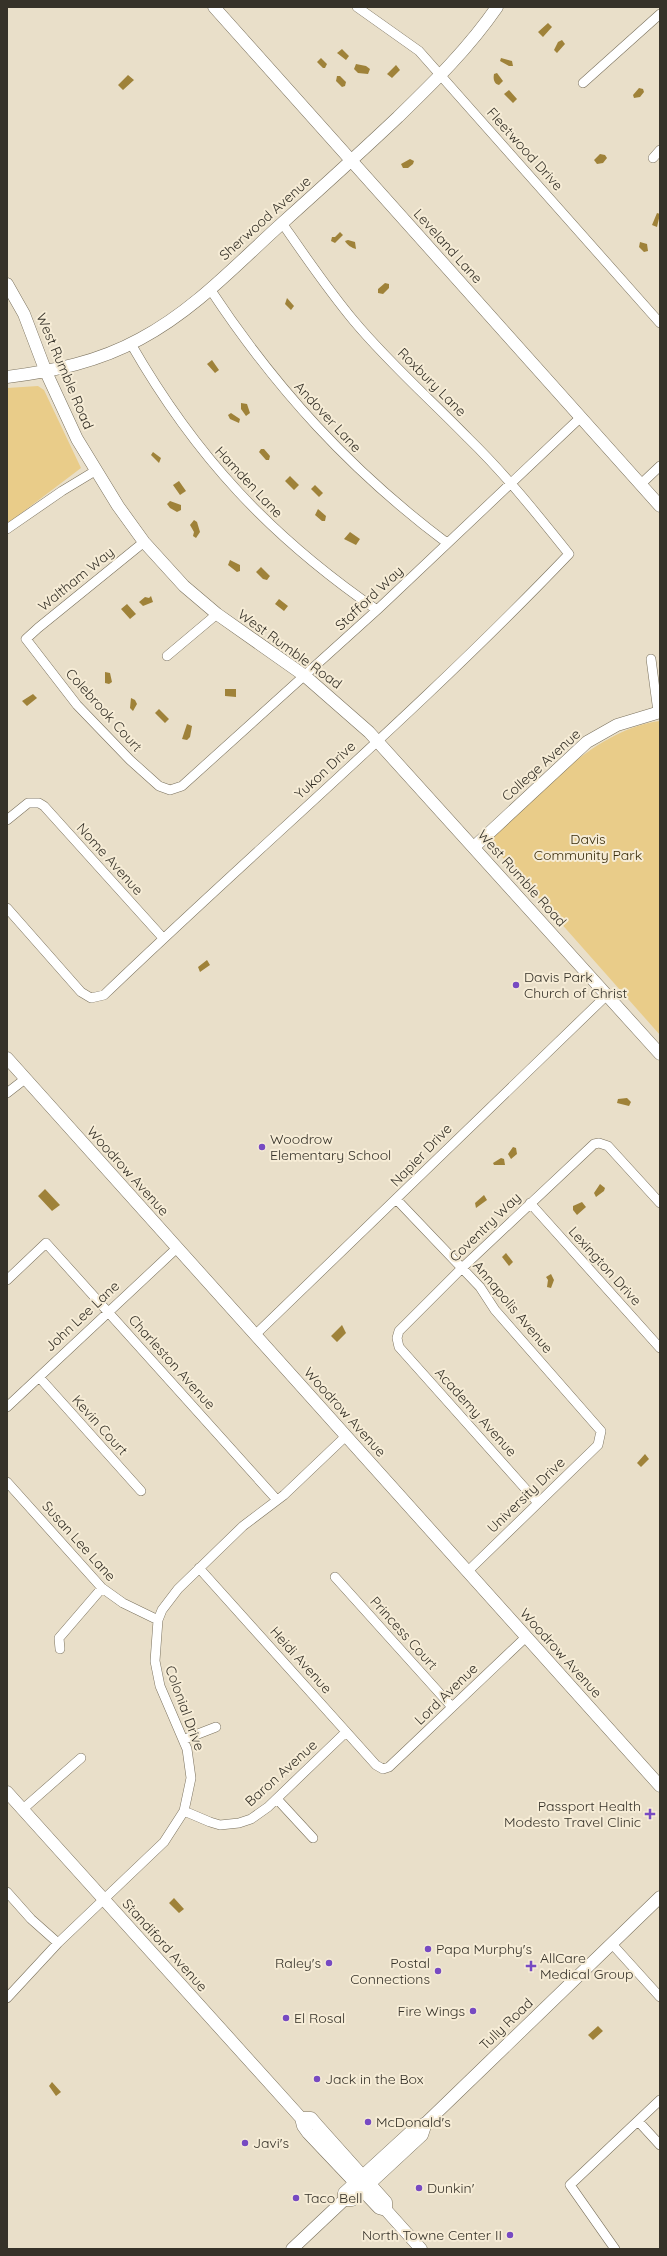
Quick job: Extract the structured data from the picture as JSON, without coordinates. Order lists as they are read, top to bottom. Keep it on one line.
{"streets":{"street":["Fleetwood Drive","Sherwood Avenue","Leveland Lane","West Rumble Road","Roxbury Lane","Andover Lane","Hamden Lane","Waltham Way","Stafford Way","Colebrook Court","College Avenue","Yukon Drive","Nome Avenue","Napier Drive","Woodrow Avenue","Coventry Way","Lexington Drive","Annapolis Avenue","John Lee Lane","Charleston Avenue","Academy Avenue","Kevin Court","University Drive","Susan Lee Lane","Princess Court","Heidi Avenue","Lord Avenue","Colonial Drive","Baron Avenue","Standiford Avenue","Tully Road"]},"crossings":[["Fleetwood Drive","Sherwood Avenue"],["Sherwood Avenue","Leveland Lane"],["Sherwood Avenue","West Rumble Road"],["Sherwood Avenue","Roxbury Lane"],["Sherwood Avenue","Andover Lane"],["Sherwood Avenue","Hamden Lane"],["Leveland Lane","Stafford Way"],["West Rumble Road","Waltham Way"],["West Rumble Road","Stafford Way"],["West Rumble Road","College Avenue"],["West Rumble Road","Yukon Drive"],["West Rumble Road","Napier Drive"],["Roxbury Lane","Stafford Way"],["Roxbury Lane","Yukon Drive"],["Andover Lane","Stafford Way"],["Hamden Lane","Stafford Way"],["Waltham Way","Colebrook Court"],["Stafford Way","Colebrook Court"],["Yukon Drive","Nome Avenue"],["Napier Drive","Woodrow Avenue"],["Napier Drive","Annapolis Avenue"],["Woodrow Avenue","John Lee Lane"],["Woodrow Avenue","University Drive"],["Woodrow Avenue","Lord Avenue"],["Woodrow Avenue","Colonial Drive"],["Coventry Way","Lexington Drive"],["Coventry Way","Annapolis Avenue"],["Coventry Way","Academy Avenue"],["Annapolis Avenue","University Drive"],["John Lee Lane","Charleston Avenue"],["John Lee Lane","Kevin Court"],["Charleston Avenue","Colonial Drive"],["Academy Avenue","University Drive"],["Susan Lee Lane","Colonial Drive"],["Princess Court","Lord Avenue"],["Heidi Avenue","Lord Avenue"],["Heidi Avenue","Colonial Drive"],["Heidi Avenue","Baron Avenue"],["Colonial Drive","Baron Avenue"],["Colonial Drive","Standiford Avenue"],["Standiford Avenue","Tully Road"]],"parks":["Davis Community Park"],"places":{"other":["Davis Park Church of Christ","Woodrow Elementary School","Papa Murphy's","Raley's","Postal Connections","Fire Wings","El Rosal","Jack in the Box","McDonald's","Javi's","Dunkin'","Taco Bell","North Towne Center II"],"health":["Passport Health Modesto Travel Clinic","AllCare Medical Group"]}}
